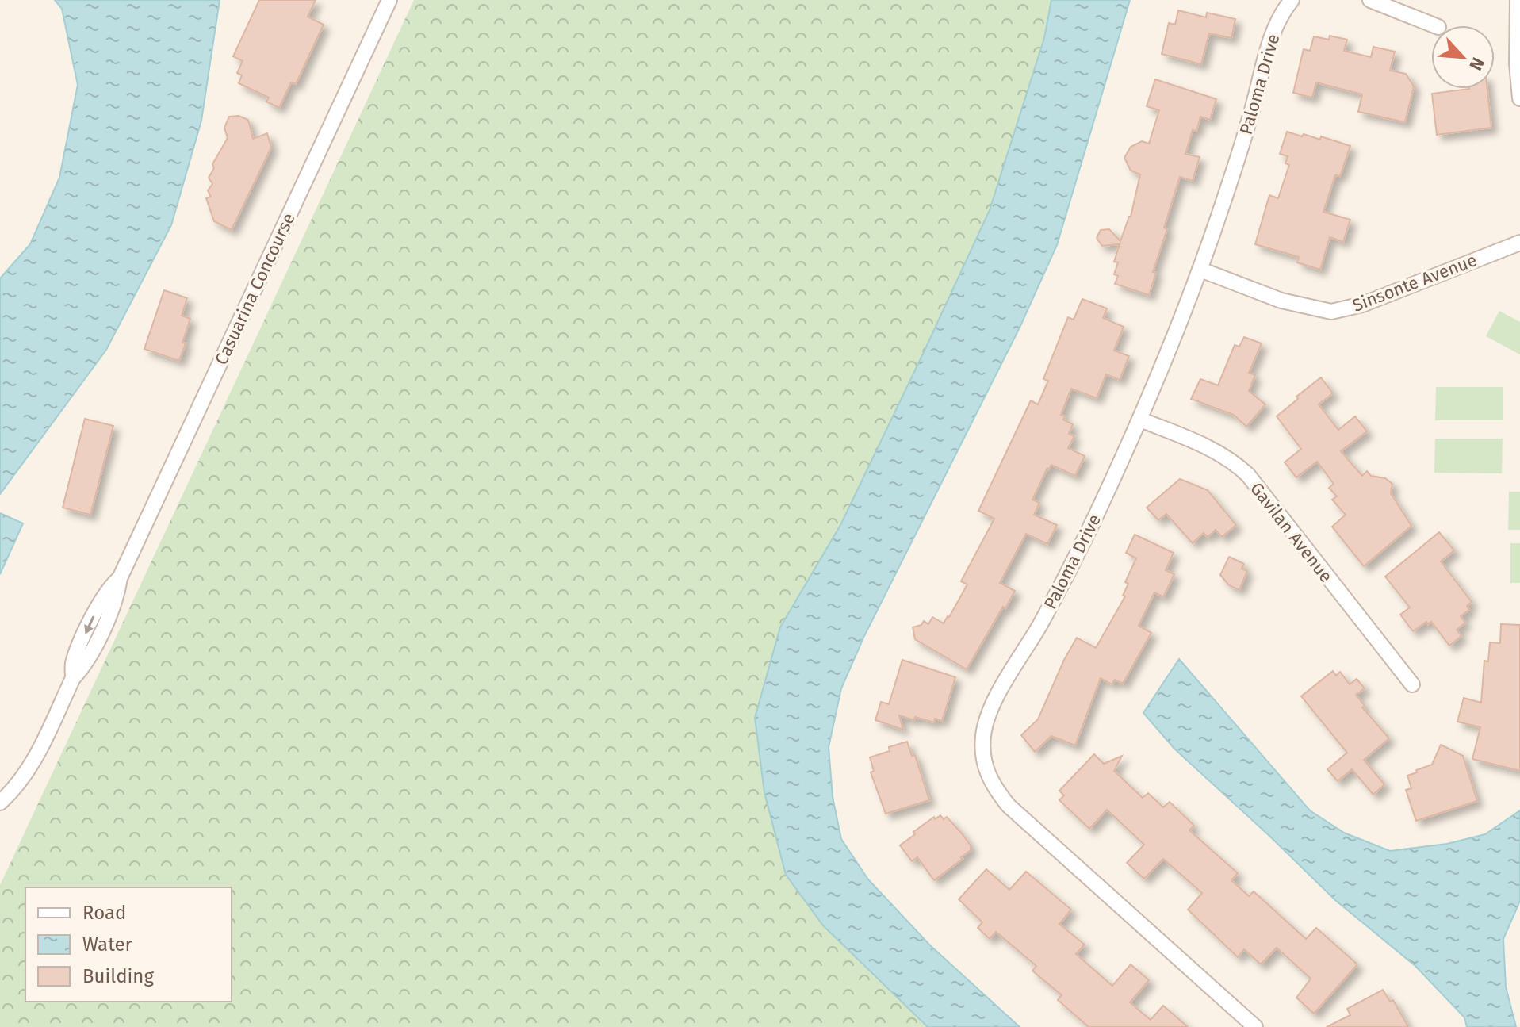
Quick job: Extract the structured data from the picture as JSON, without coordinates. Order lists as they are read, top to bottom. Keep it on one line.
{"streets":{"street":["Paloma Drive","Sinsonte Avenue","Casuarina Concourse","Gavilan Avenue"]},"crossings":[["Paloma Drive","Sinsonte Avenue"],["Paloma Drive","Gavilan Avenue"]],"legend":["Road","Water","Building"],"north":"bottom right"}
